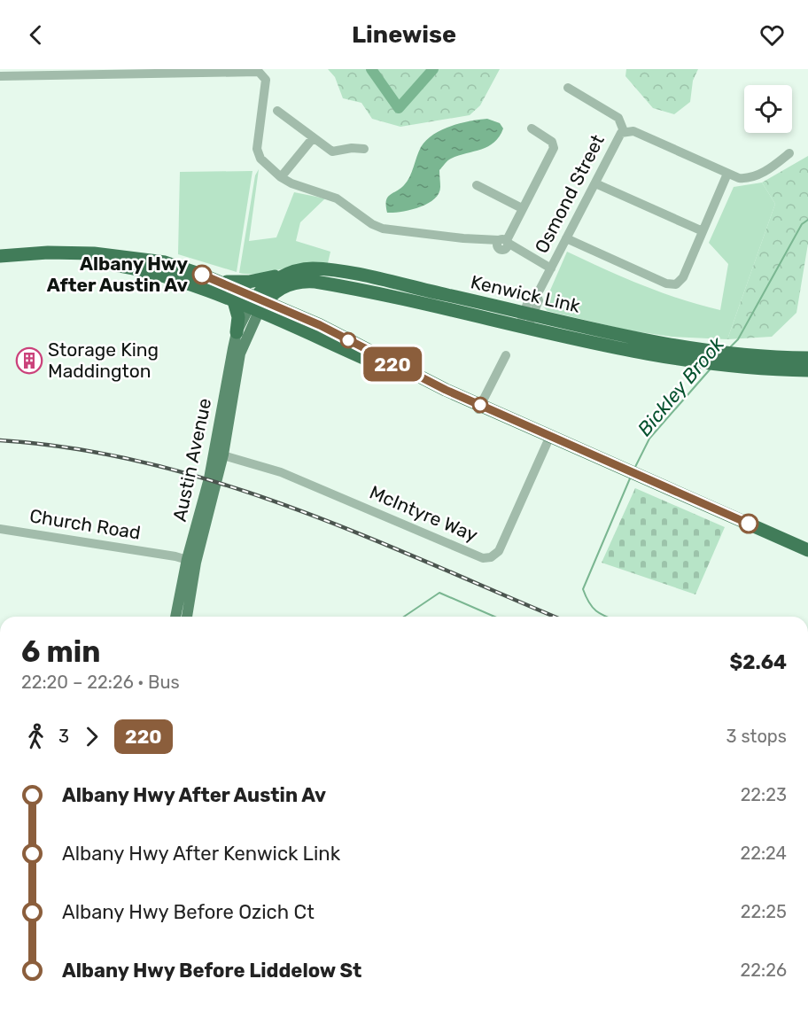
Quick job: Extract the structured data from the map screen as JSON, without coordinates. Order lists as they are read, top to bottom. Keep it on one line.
{"streets":{"highway":["Kenwick Link"],"main road":["Austin Avenue"],"street":["Osmond Street","McIntyre Way","Church Road"]},"crossings":[["Osmond Street","Kenwick Link"],["Kenwick Link","Austin Avenue"],["Austin Avenue","McIntyre Way"],["Austin Avenue","Church Road"]],"water":["Bickley Brook"],"places":{"other":["Albany Hwy After Austin Av"],"building":["Storage King Maddington"]},"lines":["bus line 220"],"page":{"header":"Linewise","on_map":"220","heading":["6 min","22:20 – 22:26 · Bus","$2.64"],"legs":["3","220","3 stops"],"list":[{"name":"Albany Hwy After Austin Av","value":"22:23"},{"name":"Albany Hwy After Kenwick Link","value":"22:24"},{"name":"Albany Hwy Before Ozich Ct","value":"22:25"},{"name":"Albany Hwy Before Liddelow St","value":"22:26"}]}}
